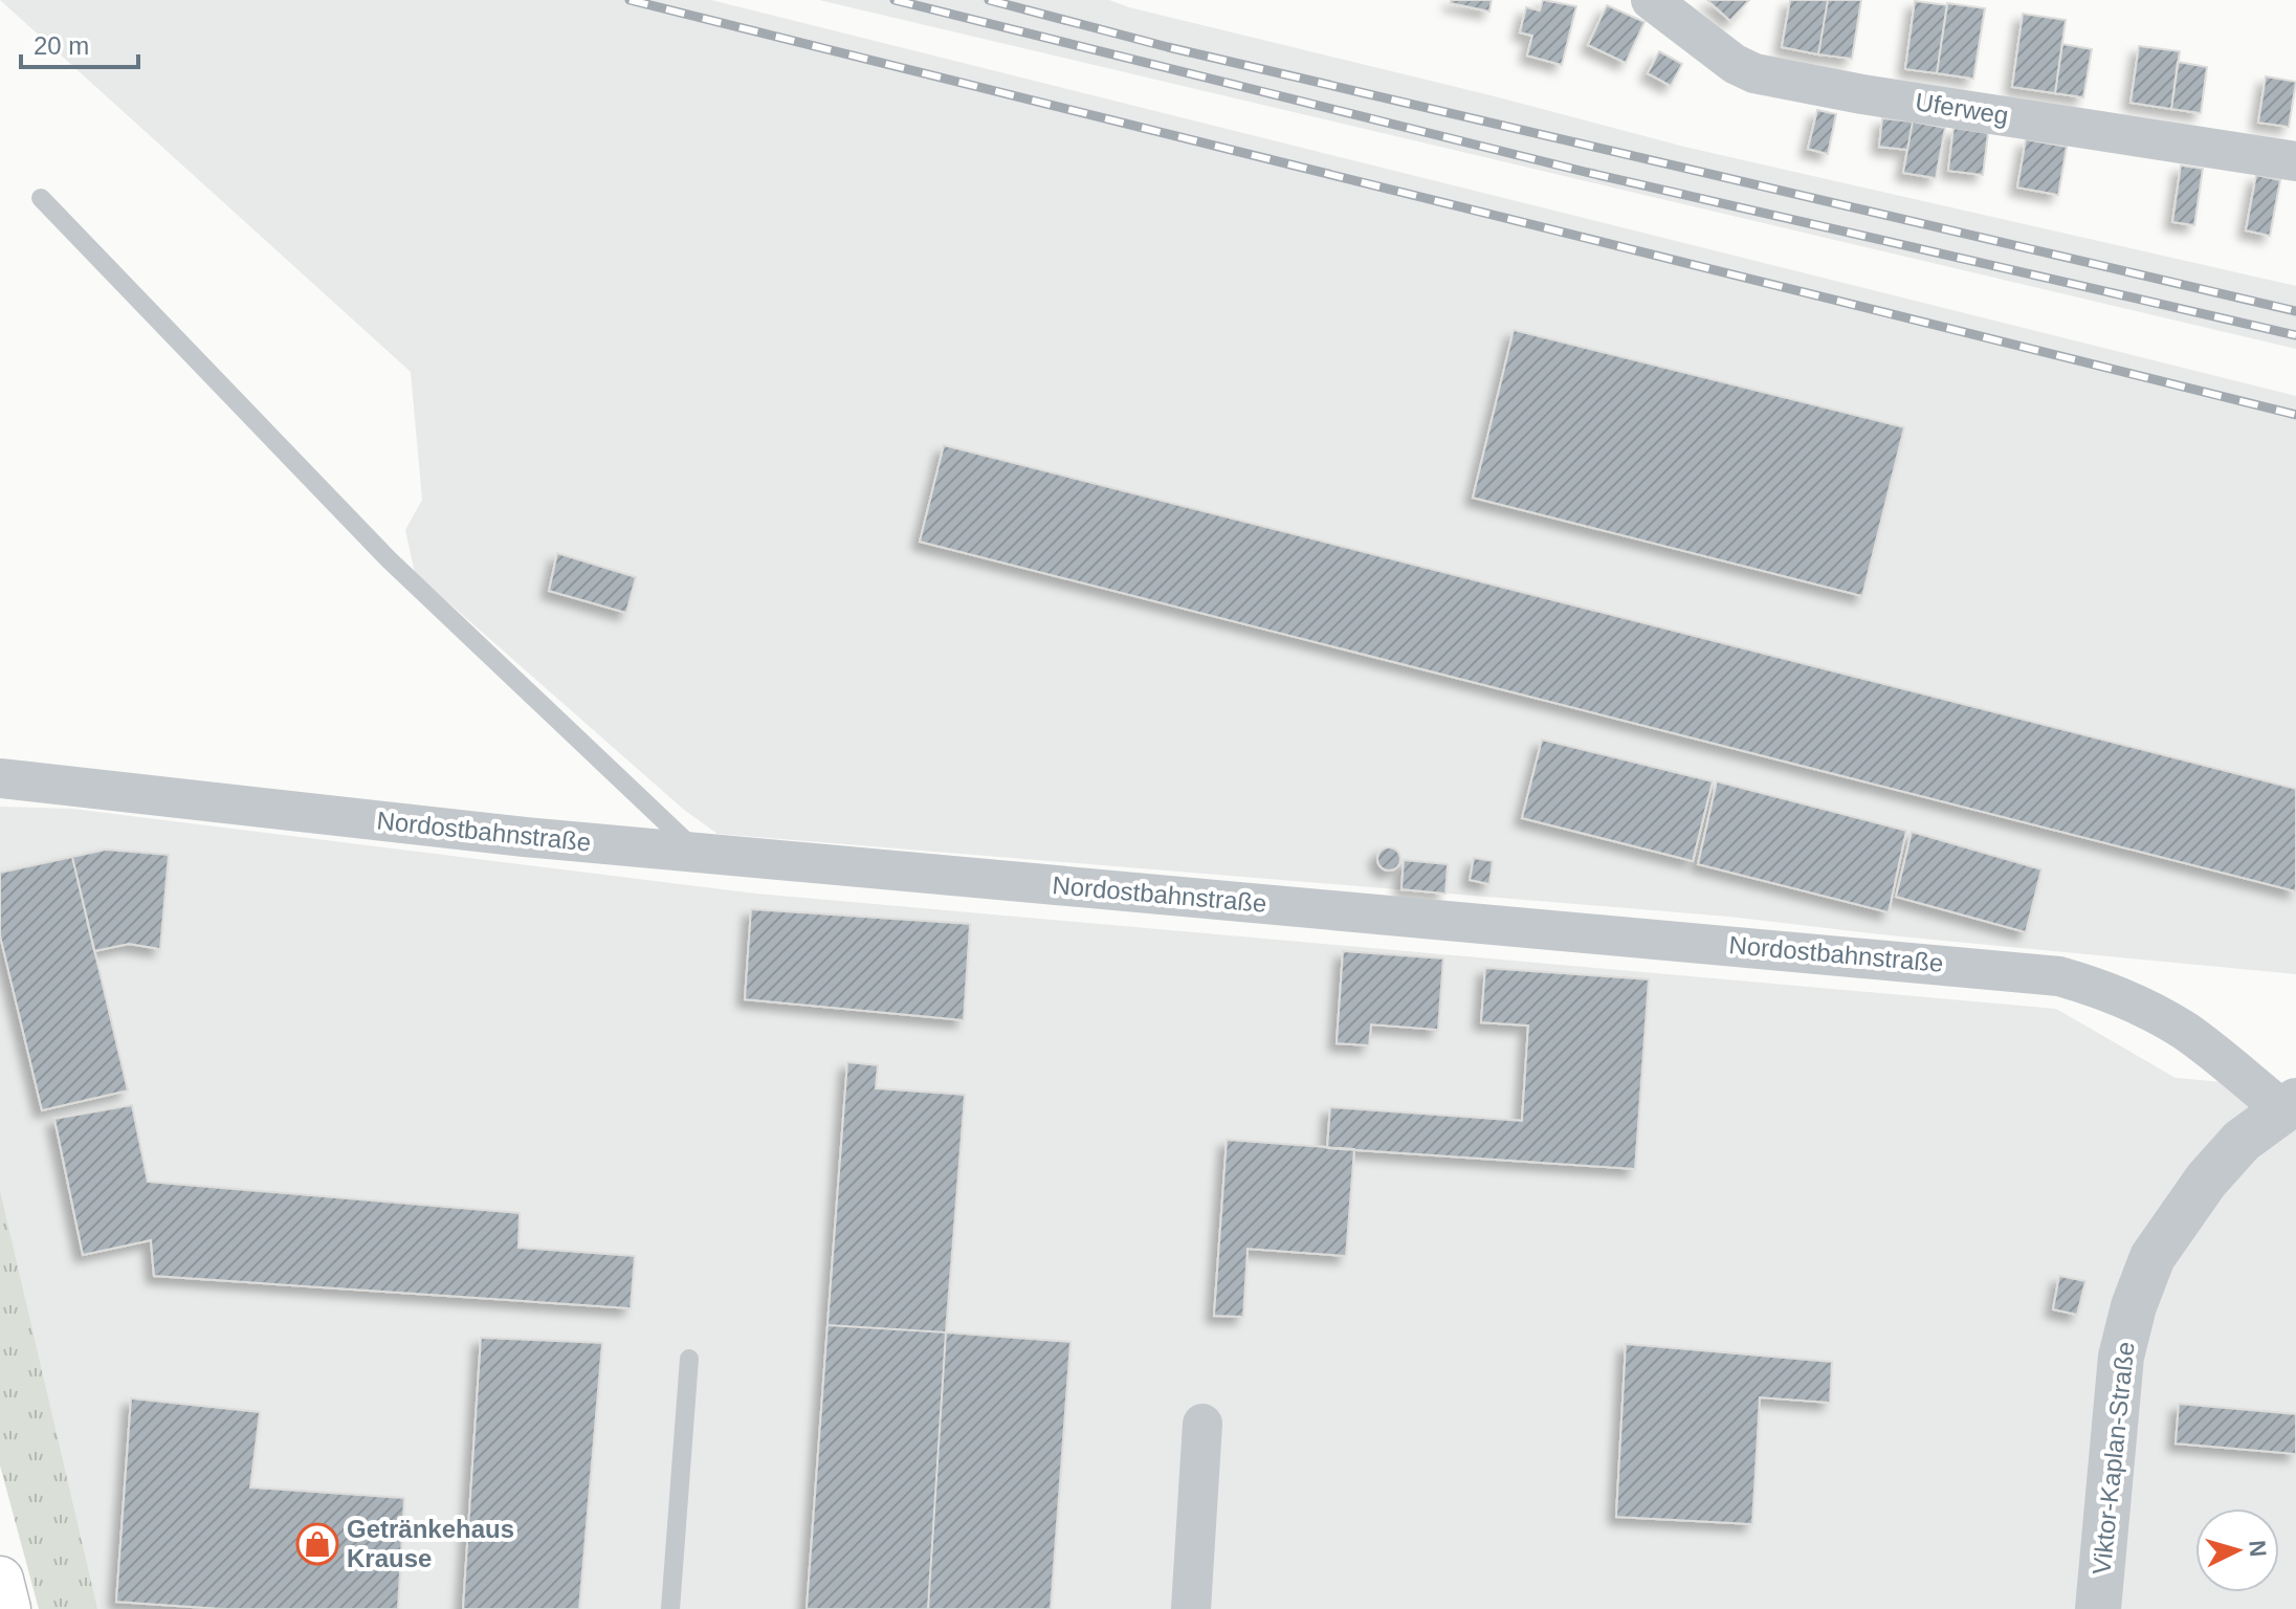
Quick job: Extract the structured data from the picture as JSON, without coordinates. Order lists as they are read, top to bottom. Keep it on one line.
{"streets":{"street":["Uferweg","Nordostbahnstraße","Viktor-Kaplan-Straße"]},"crossings":[["Nordostbahnstraße","Viktor-Kaplan-Straße"]],"places":{"shop":["Getränkehaus Krause"]},"scale_bar":"20 m","north":"right"}
